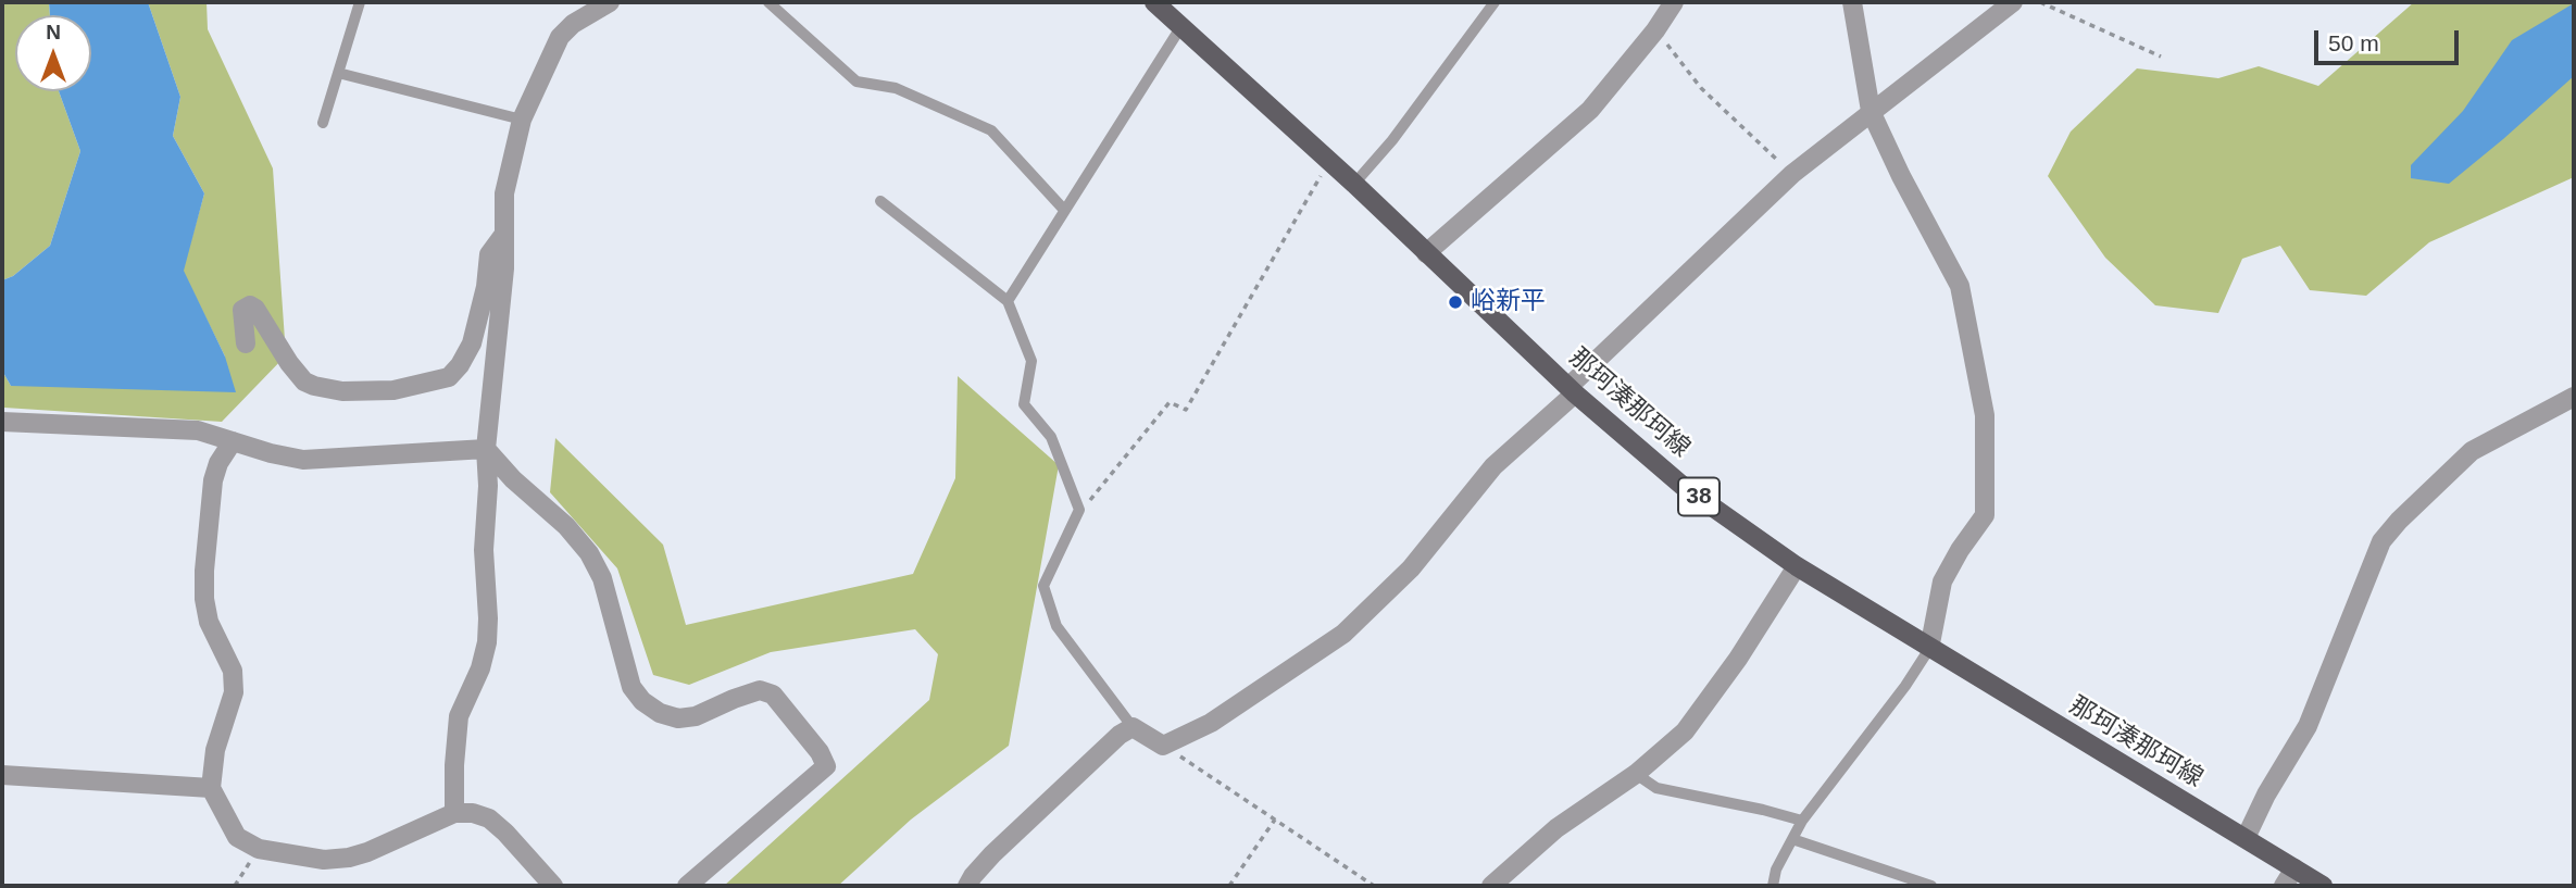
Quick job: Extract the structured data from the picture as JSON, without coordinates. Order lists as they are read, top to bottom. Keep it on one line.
{"streets":{"main road":["那珂湊那珂線","38"]},"places":["峪新平"],"scale_bar":"50 m","north":"top"}
